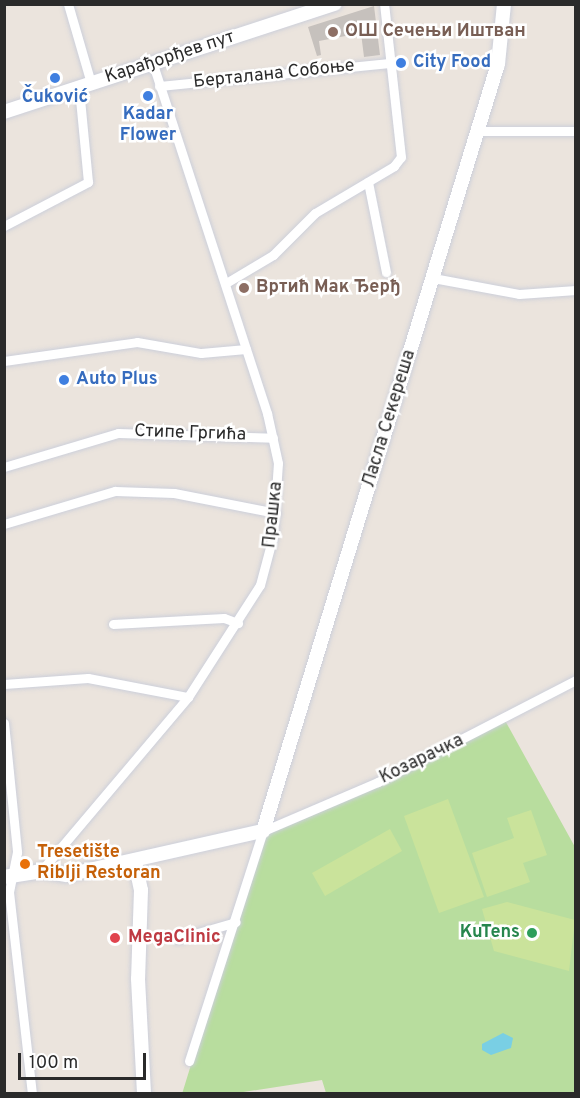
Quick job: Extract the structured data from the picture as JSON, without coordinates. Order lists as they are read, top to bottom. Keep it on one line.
{"streets":{"street":["Карађорђев пут","Берталана Собоње","Ласла Секереша","Стипе Гргића","Прашка","Козарачка"]},"crossings":[["Карађорђев пут","Прашка"],["Берталана Собоње","Прашка"],["Ласла Секереша","Козарачка"],["Стипе Гргића","Прашка"]],"places":["ОШ Сечењи Иштван","City Food","Čuković","Kadar Flower","Вртић Мак Ђерђ","Auto Plus","Tresetište Riblji Restoran","KuTens","MegaClinic"],"scale_bar":"100 m"}
